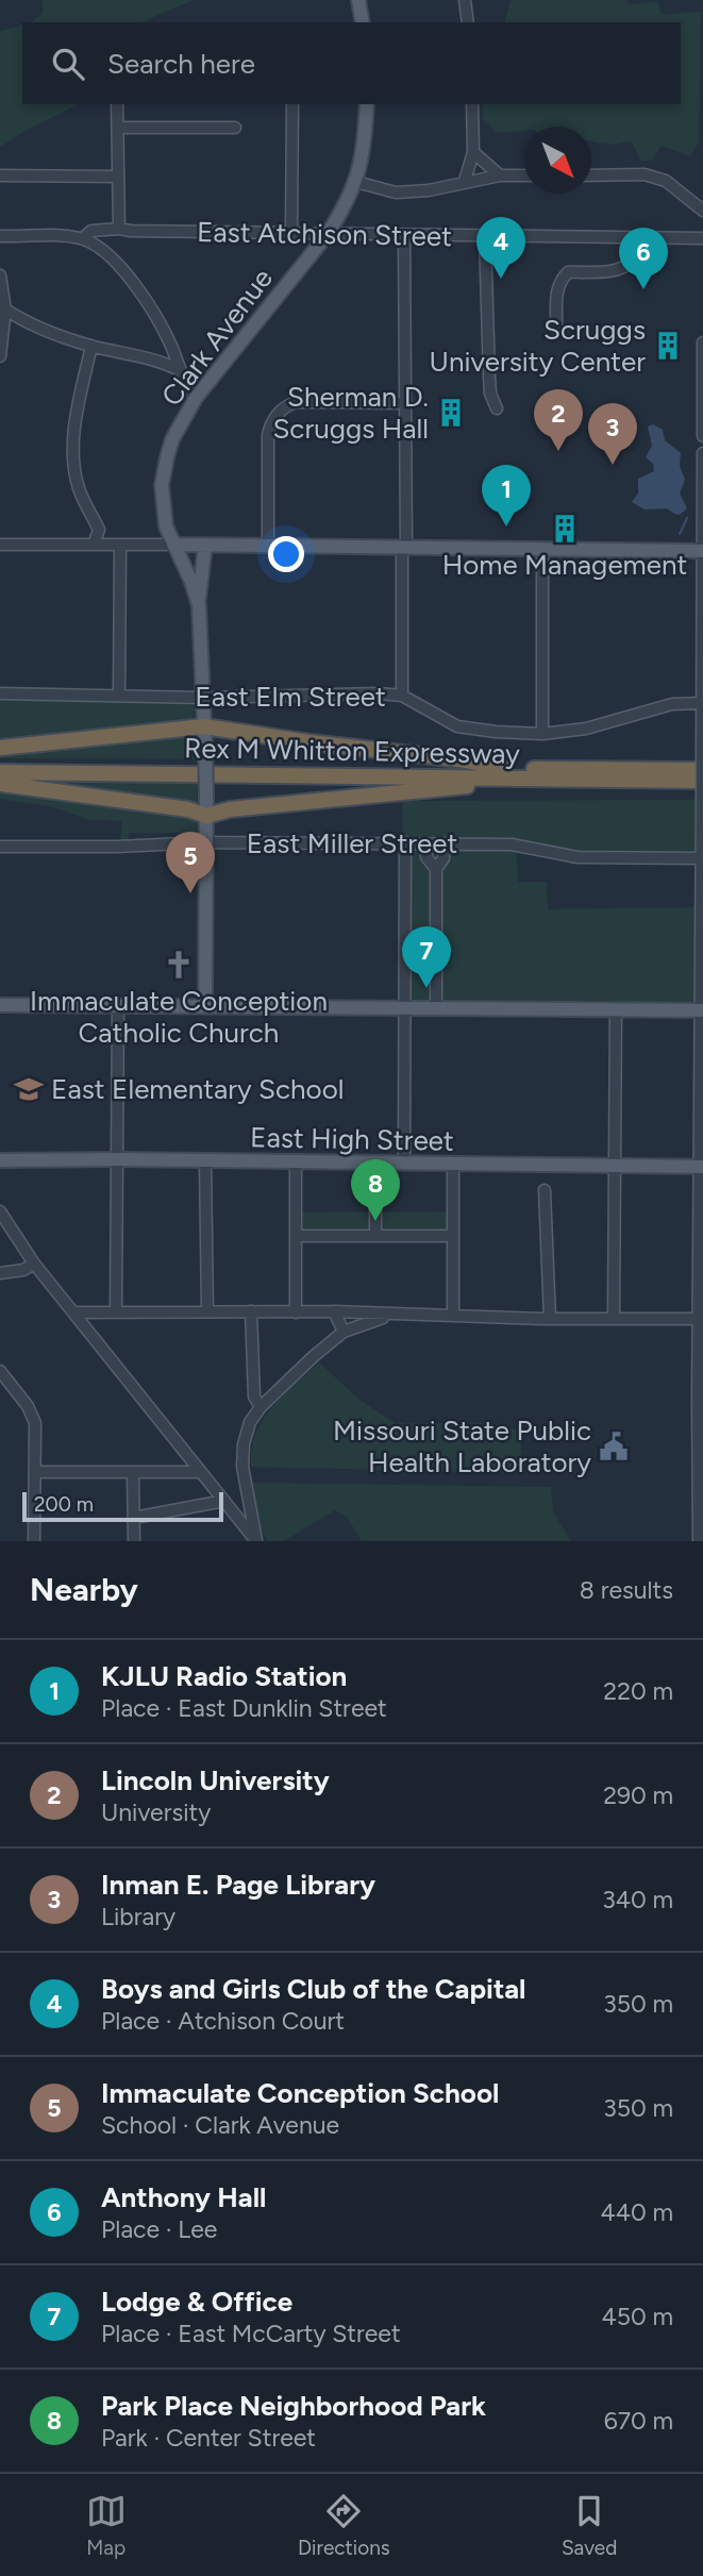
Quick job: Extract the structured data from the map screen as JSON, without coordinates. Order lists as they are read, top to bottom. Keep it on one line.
{"streets":{"highway":["Rex M Whitton Expressway"],"main road":["Clark Avenue","East High Street"],"street":["East Atchison Street","East Elm Street","East Miller Street"]},"crossings":[["East Atchison Street","Clark Avenue"],["Clark Avenue","East Elm Street"],["Clark Avenue","East Miller Street"]],"places":{"building":["Scruggs University Center","Sherman D. Scruggs Hall","Home Management"],"church":["Immaculate Conception Catholic Church"],"school or university":["East Elementary School"],"public building":["Missouri State Public Health Laboratory"]},"scale_bar":"200 m","north":"bottom right","page":{"search":"Search here","pins":["4","6","2","3","1","5","7","8"],"scale":"200 m","heading":["Nearby","8 results"],"list":[{"mark":"1","name":"KJLU Radio Station","note":"Place · East Dunklin Street","value":"220 m"},{"mark":"2","name":"Lincoln University","note":"University","value":"290 m"},{"mark":"3","name":"Inman E. Page Library","note":"Library","value":"340 m"},{"mark":"4","name":"Boys and Girls Club of the Capital","note":"Place · Atchison Court","value":"350 m"},{"mark":"5","name":"Immaculate Conception School","note":"School · Clark Avenue","value":"350 m"},{"mark":"6","name":"Anthony Hall","note":"Place · Lee","value":"440 m"},{"mark":"7","name":"Lodge & Office","note":"Place · East McCarty Street","value":"450 m"},{"mark":"8","name":"Park Place Neighborhood Park","note":"Park · Center Street","value":"670 m"}],"nav":["Map","Directions","Saved"]}}
